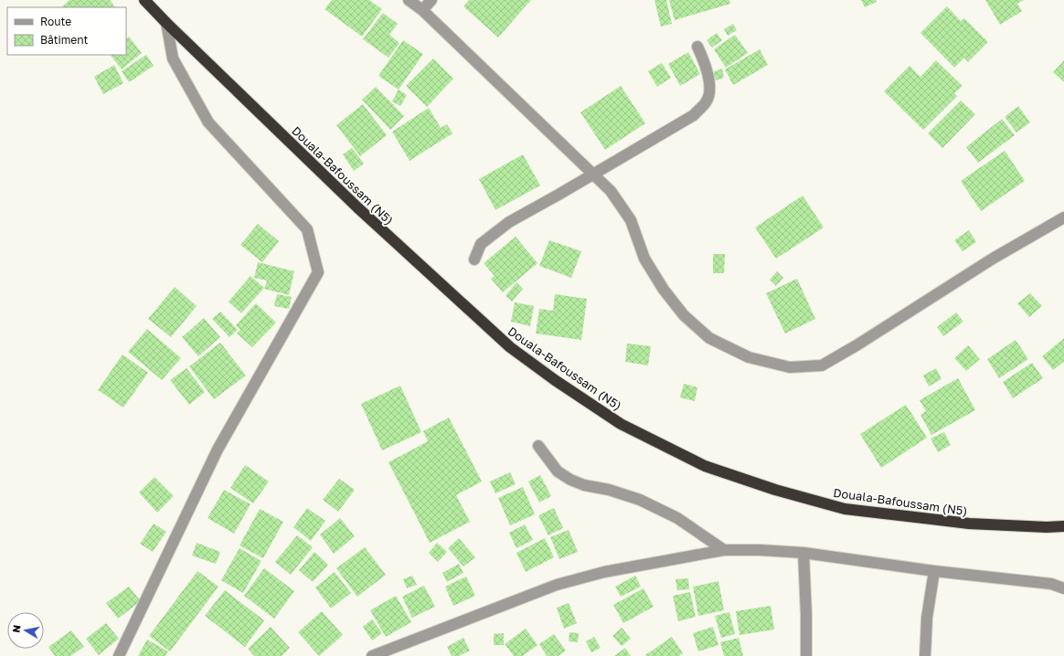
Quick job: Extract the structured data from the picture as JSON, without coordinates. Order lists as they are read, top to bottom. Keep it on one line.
{"streets":{"highway":["Douala-Bafoussam (N5)"]},"legend":["Route","Bâtiment"],"north":"left"}
